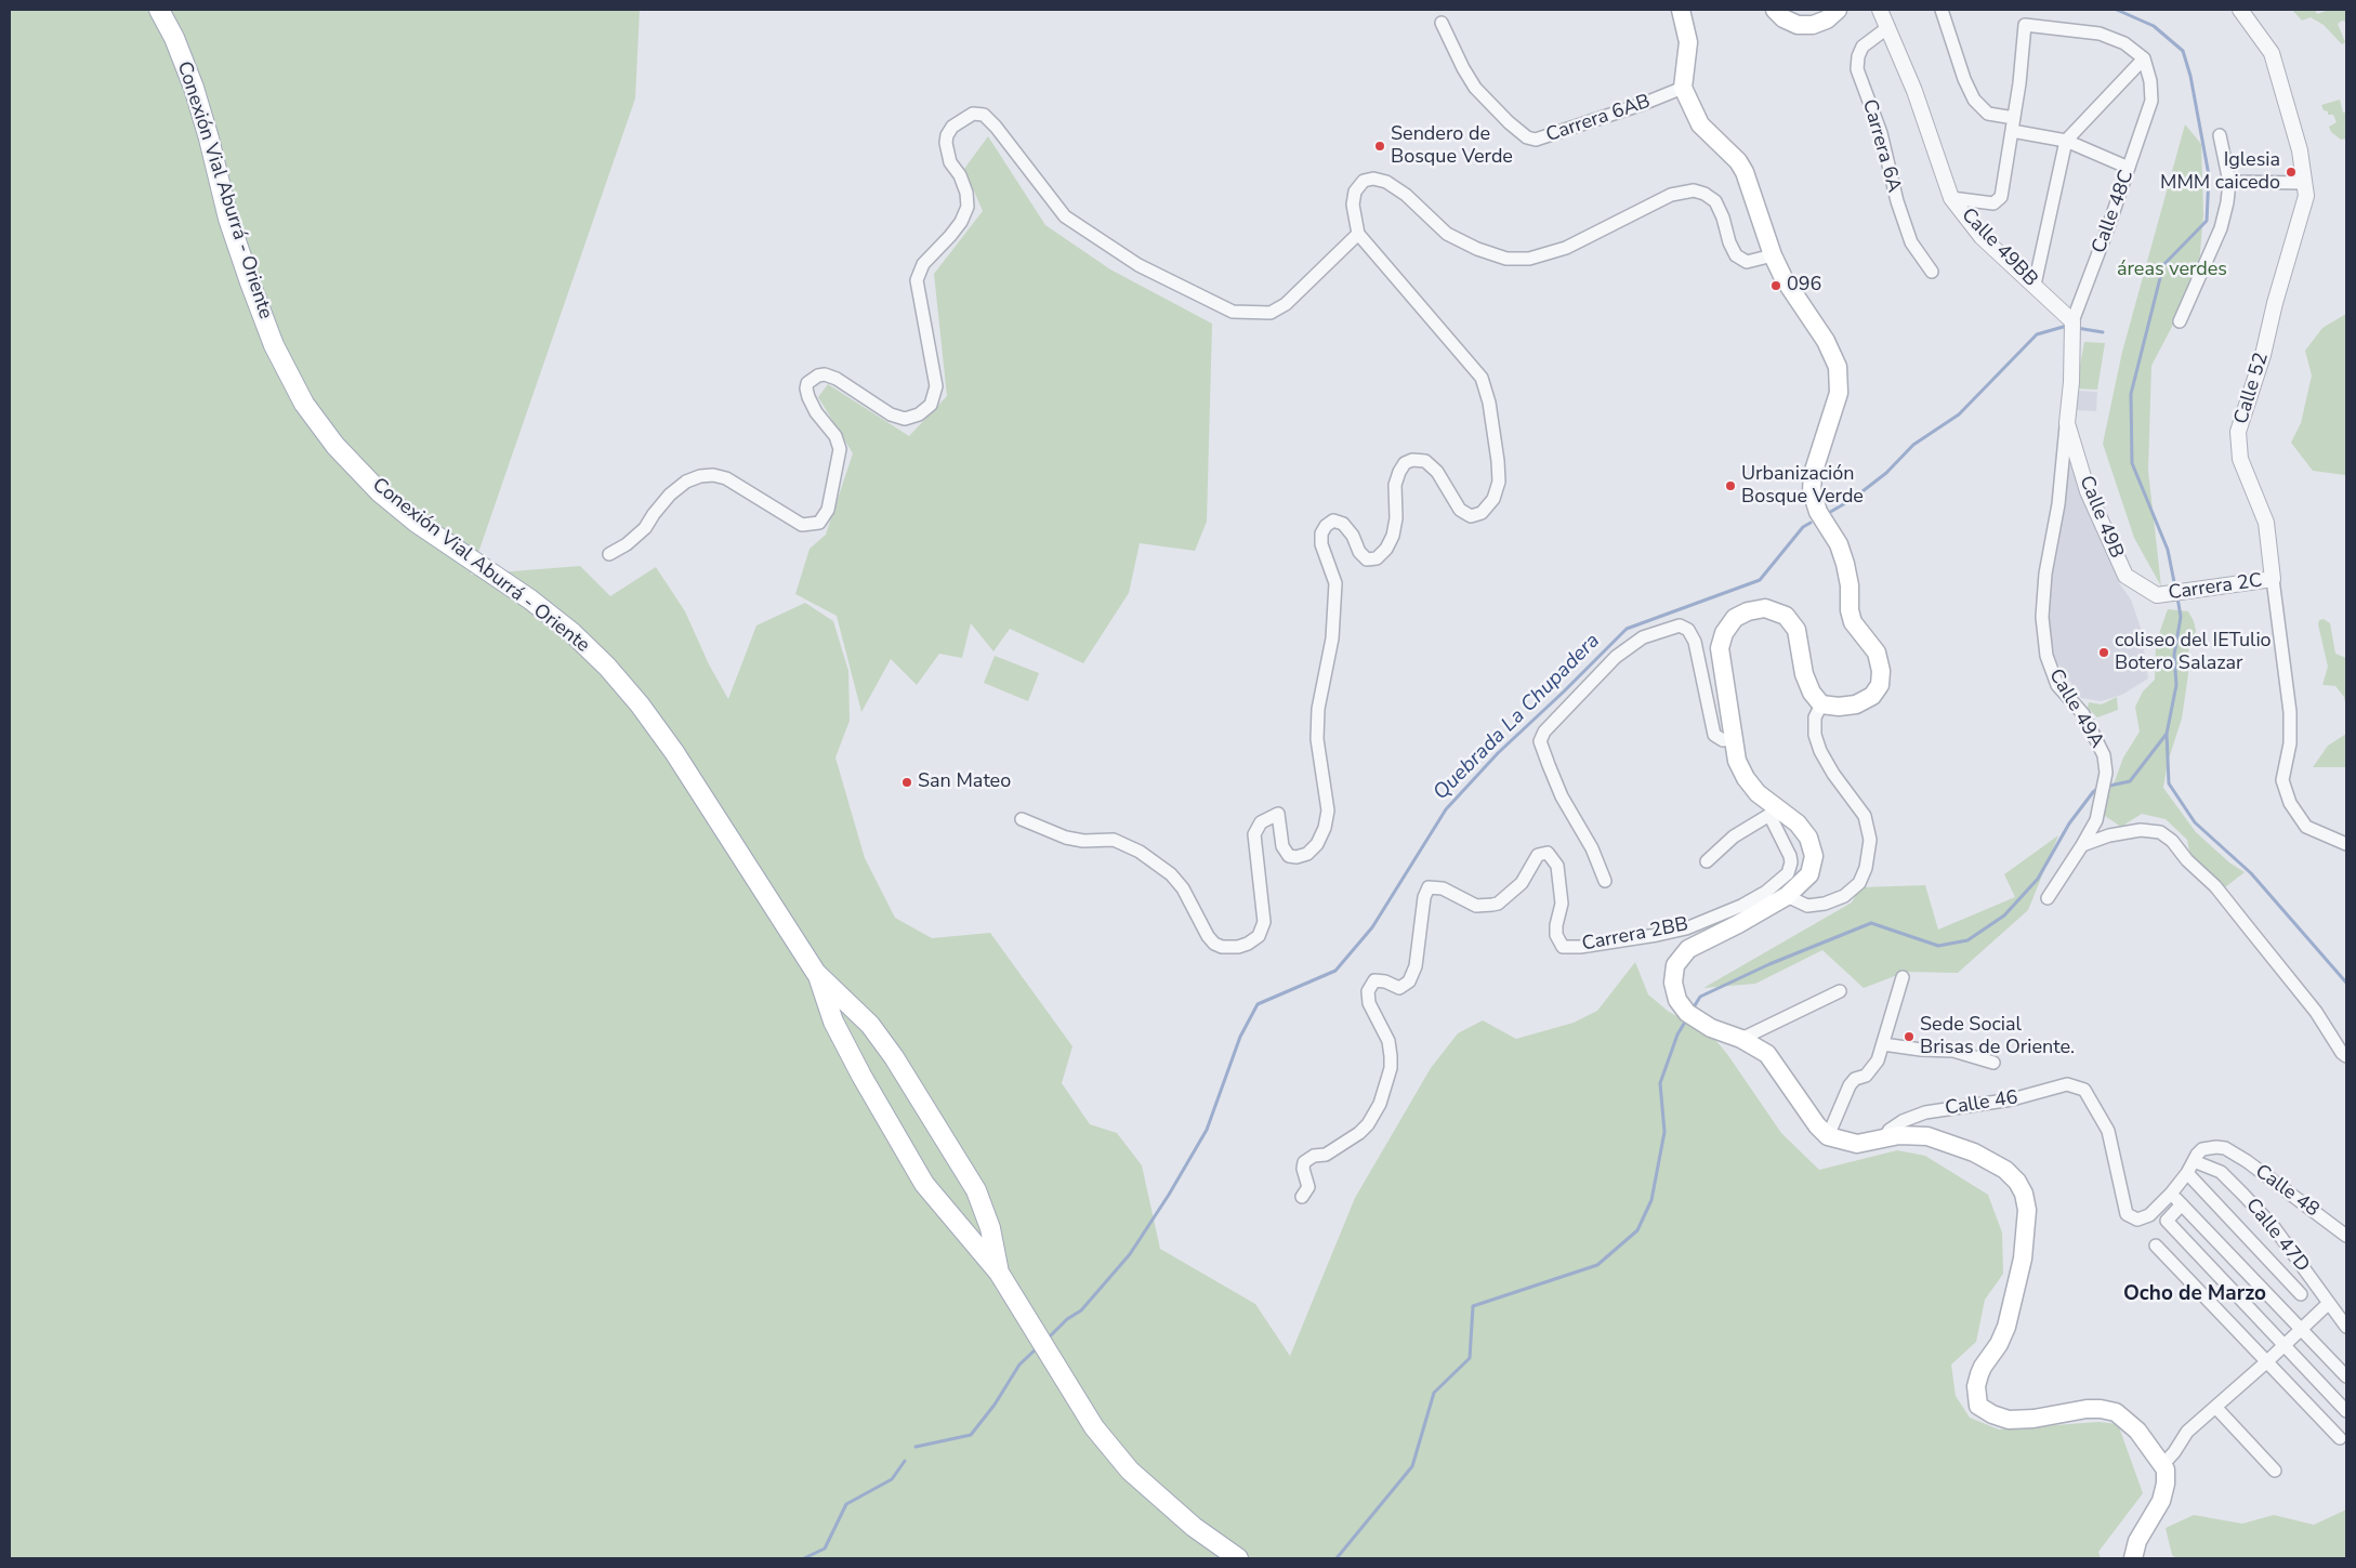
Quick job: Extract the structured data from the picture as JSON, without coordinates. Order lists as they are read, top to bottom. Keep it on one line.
{"streets":{"main road":["Conexión Vial Aburrá - Oriente"],"street":["Carrera 6AB","Carrera 6A","Calle 48C","Calle 49BB","Calle 52","Calle 49B","Carrera 2C","Calle 49A","Carrera 2BB","Calle 46","Calle 48","Calle 47D"]},"crossings":[["Carrera 6A","Calle 49BB"],["Calle 48C","Calle 49BB"],["Calle 52","Carrera 2C"],["Calle 49B","Carrera 2C"],["Calle 49B","Calle 49A"],["Calle 48","Calle 47D"]],"districts":["Ocho de Marzo"],"water":["Quebrada La Chupadera"],"parks":["áreas verdes"],"places":["Sendero de Bosque Verde","Iglesia MMM caicedo","096","Urbanización Bosque Verde","coliseo del IETulio Botero Salazar","San Mateo","Sede Social Brisas de Oriente."]}
